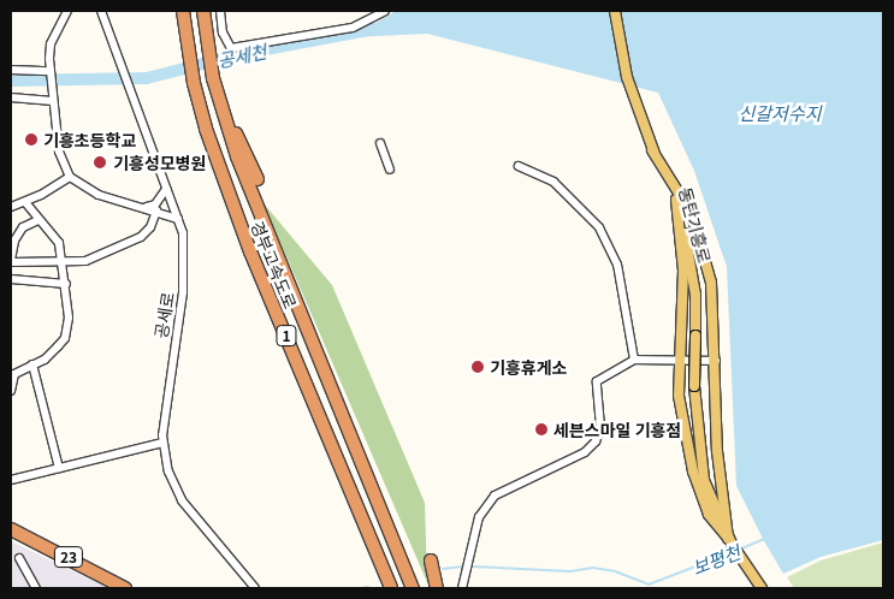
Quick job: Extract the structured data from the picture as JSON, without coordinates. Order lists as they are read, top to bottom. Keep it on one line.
{"streets":{"highway":["경부고속도로","1","23"],"main road":["동탄기흥로"],"street":["공세로"]},"water":["공세천","신갈저수지","보평천"],"places":["기흥초등학교","기흥성모병원","기흥휴게소","세븐스마일 기흥점"]}
